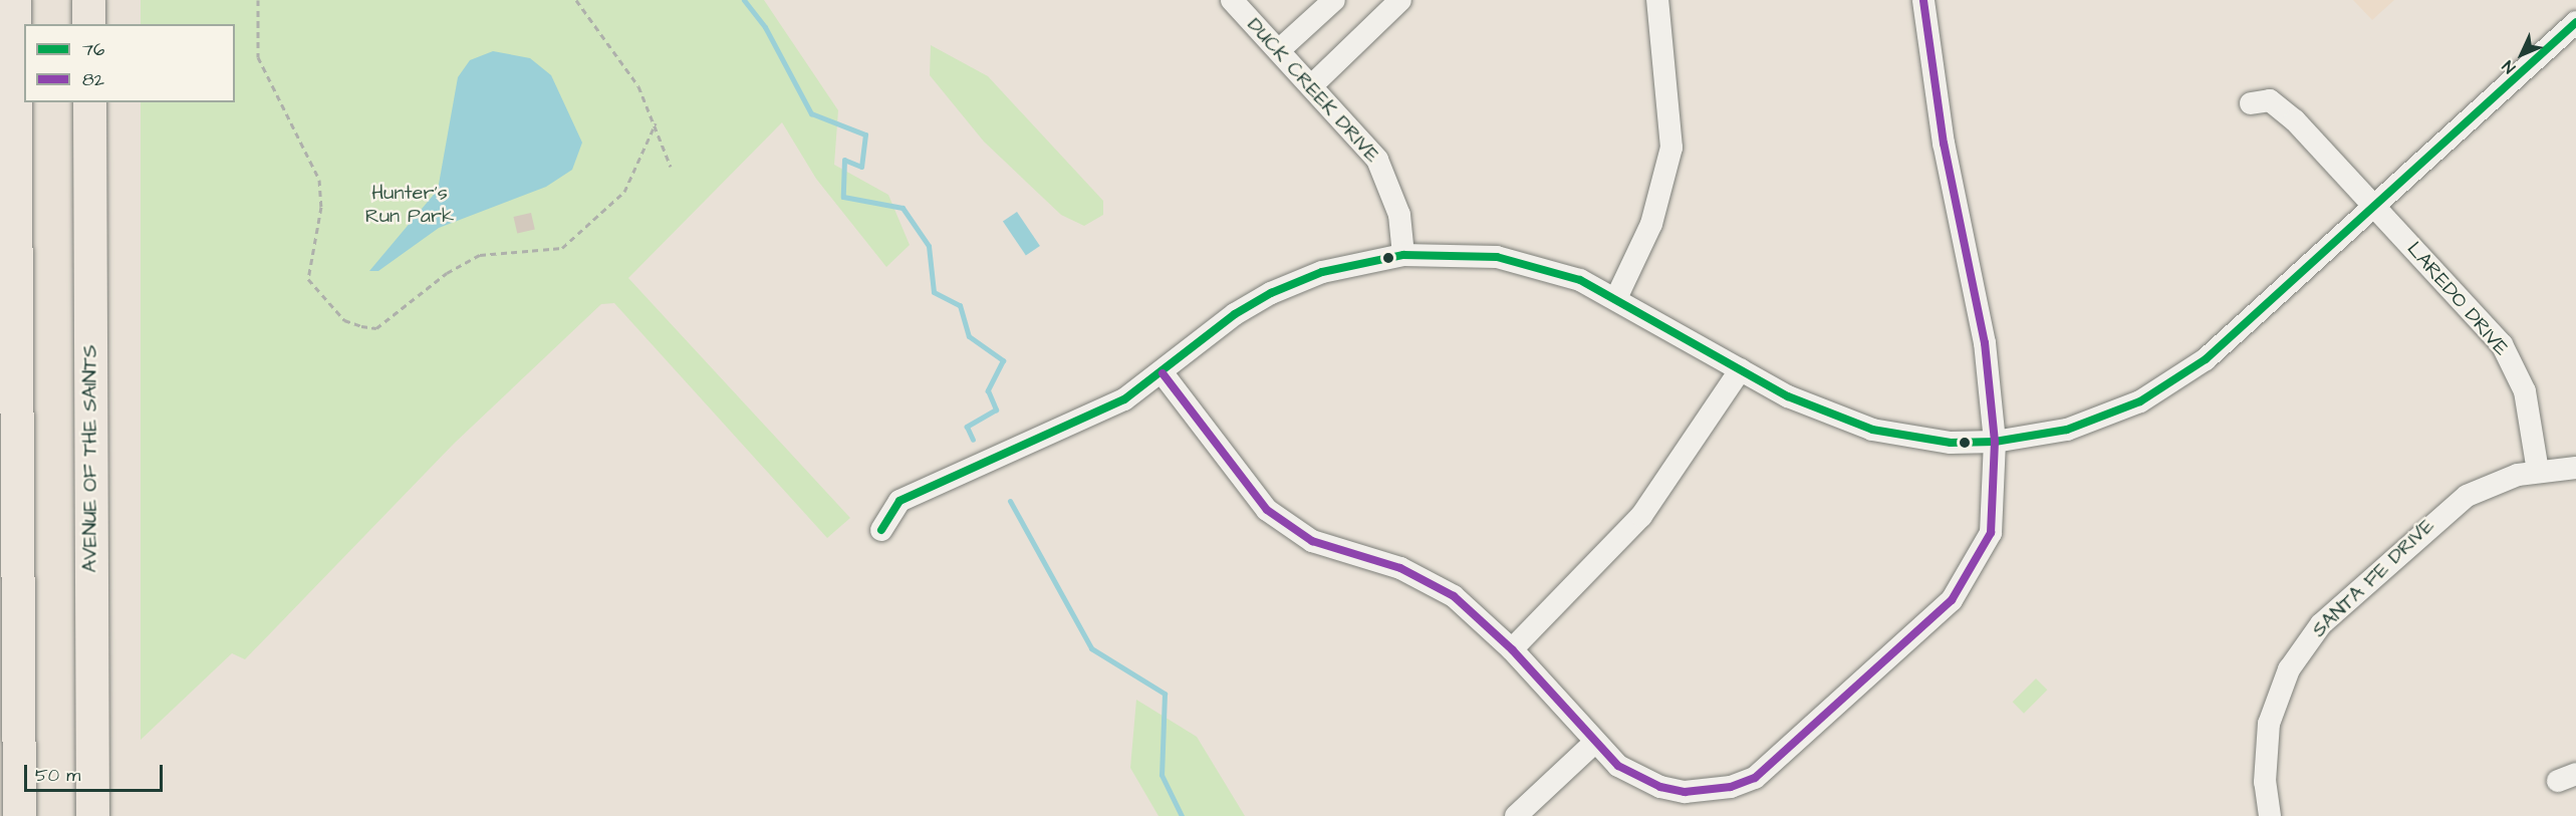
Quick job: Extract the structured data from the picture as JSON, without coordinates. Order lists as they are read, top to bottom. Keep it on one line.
{"streets":{"highway":["AVENUE OF THE SAINTS"],"street":["DUCK CREEK DRIVE","LAREDO DRIVE","SANTA FE DRIVE"]},"crossings":[["LAREDO DRIVE","SANTA FE DRIVE"]],"parks":["Hunter's Run Park"],"lines":["transit line 82","transit line 76"],"legend":["76","82"],"scale_bar":"50 m","north":"bottom left"}
